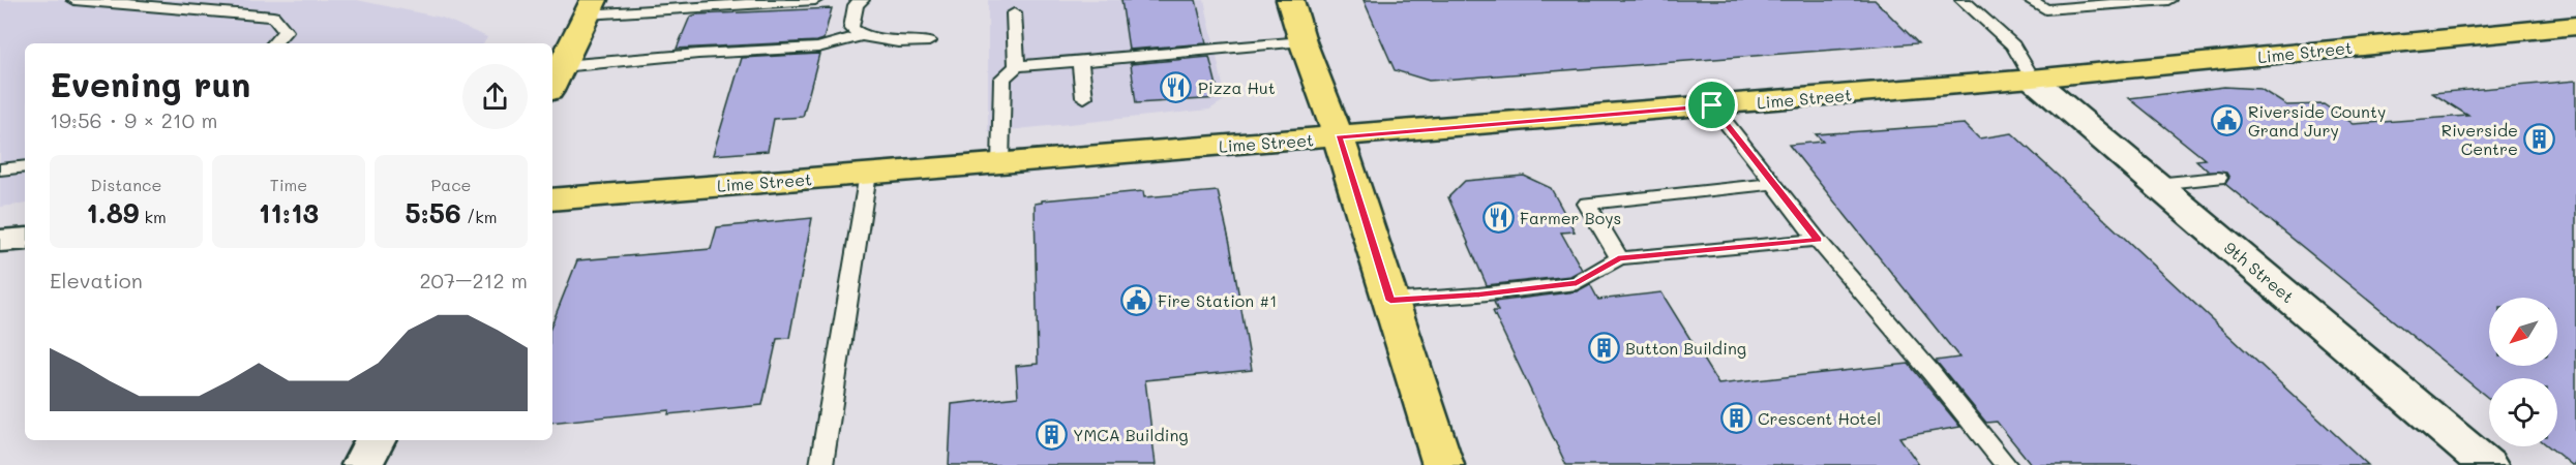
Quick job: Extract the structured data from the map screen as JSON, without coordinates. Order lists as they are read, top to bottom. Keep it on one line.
{"streets":{"main road":["Lime Street"],"street":["9th Street"]},"crossings":[["Lime Street","9th Street"]],"places":{"restaurant":["Pizza Hut","Farmer Boys"],"public building":["Riverside County Grand Jury","Fire Station #1"],"building":["Riverside Centre","Button Building","Crescent Hotel","YMCA Building"]},"north":"bottom left","page":{"heading":["Evening run","19:56 · 9 × 210 m"],"stats":[["Distance","1.89 km"],["Time","11:13"],["Pace","5:56 /km"]],"chart":["Elevation","207–212 m"]}}
